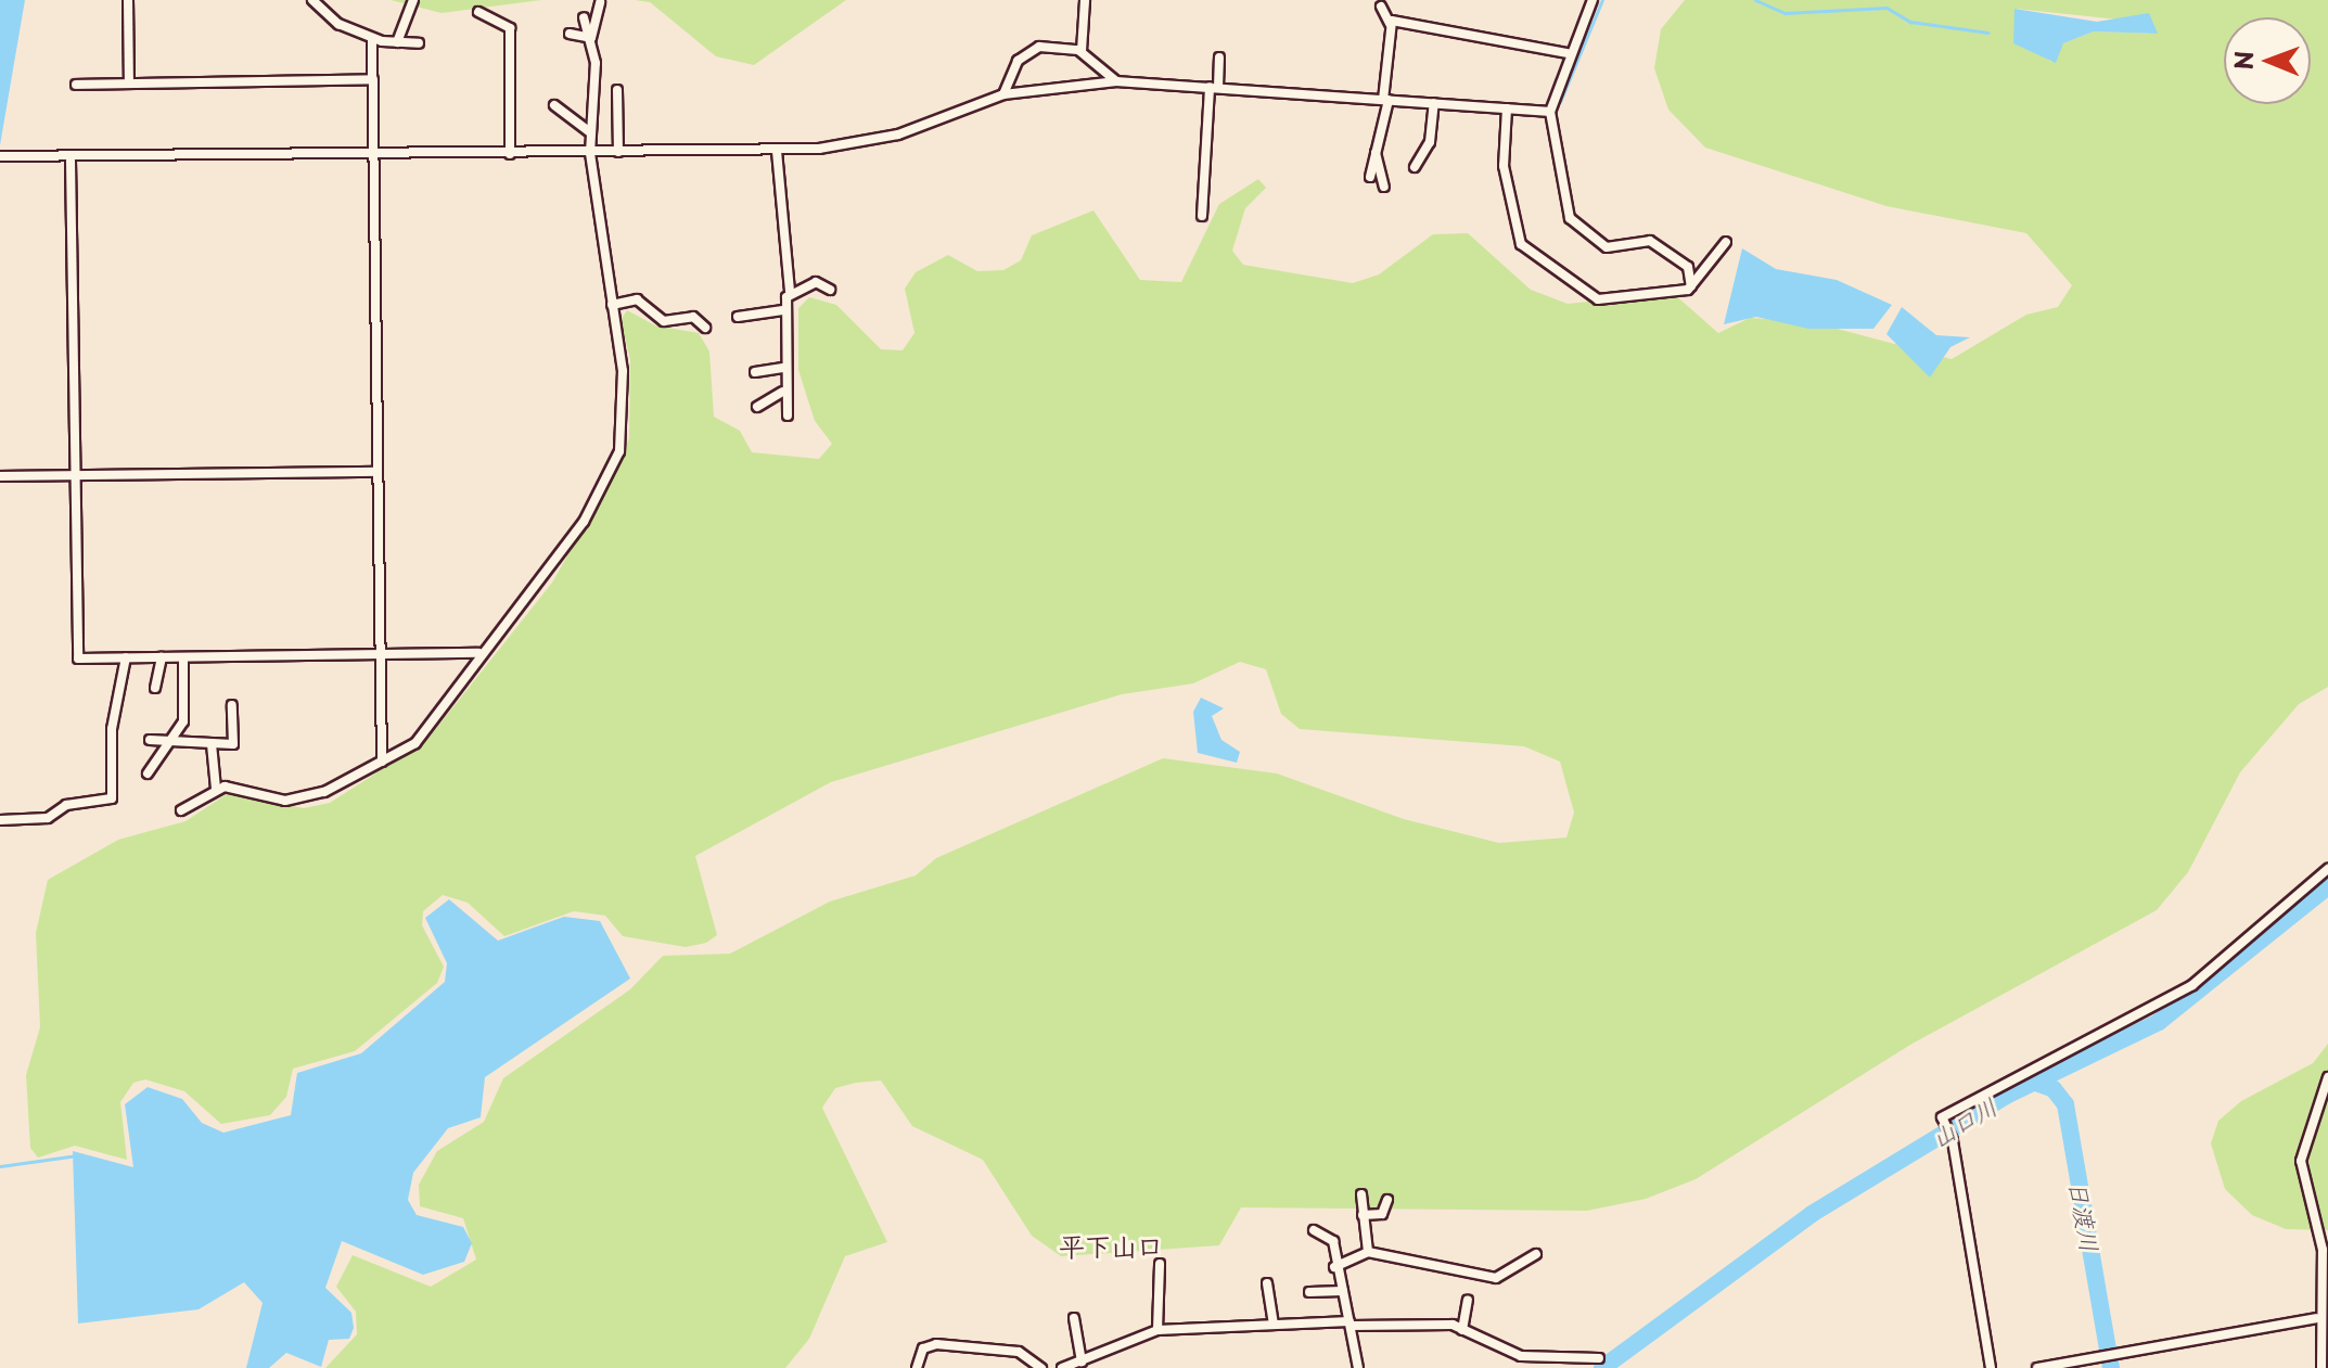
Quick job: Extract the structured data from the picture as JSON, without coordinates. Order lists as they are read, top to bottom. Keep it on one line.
{"districts":["平下山口"],"water":["山口川","日渡川"],"north":"left"}
